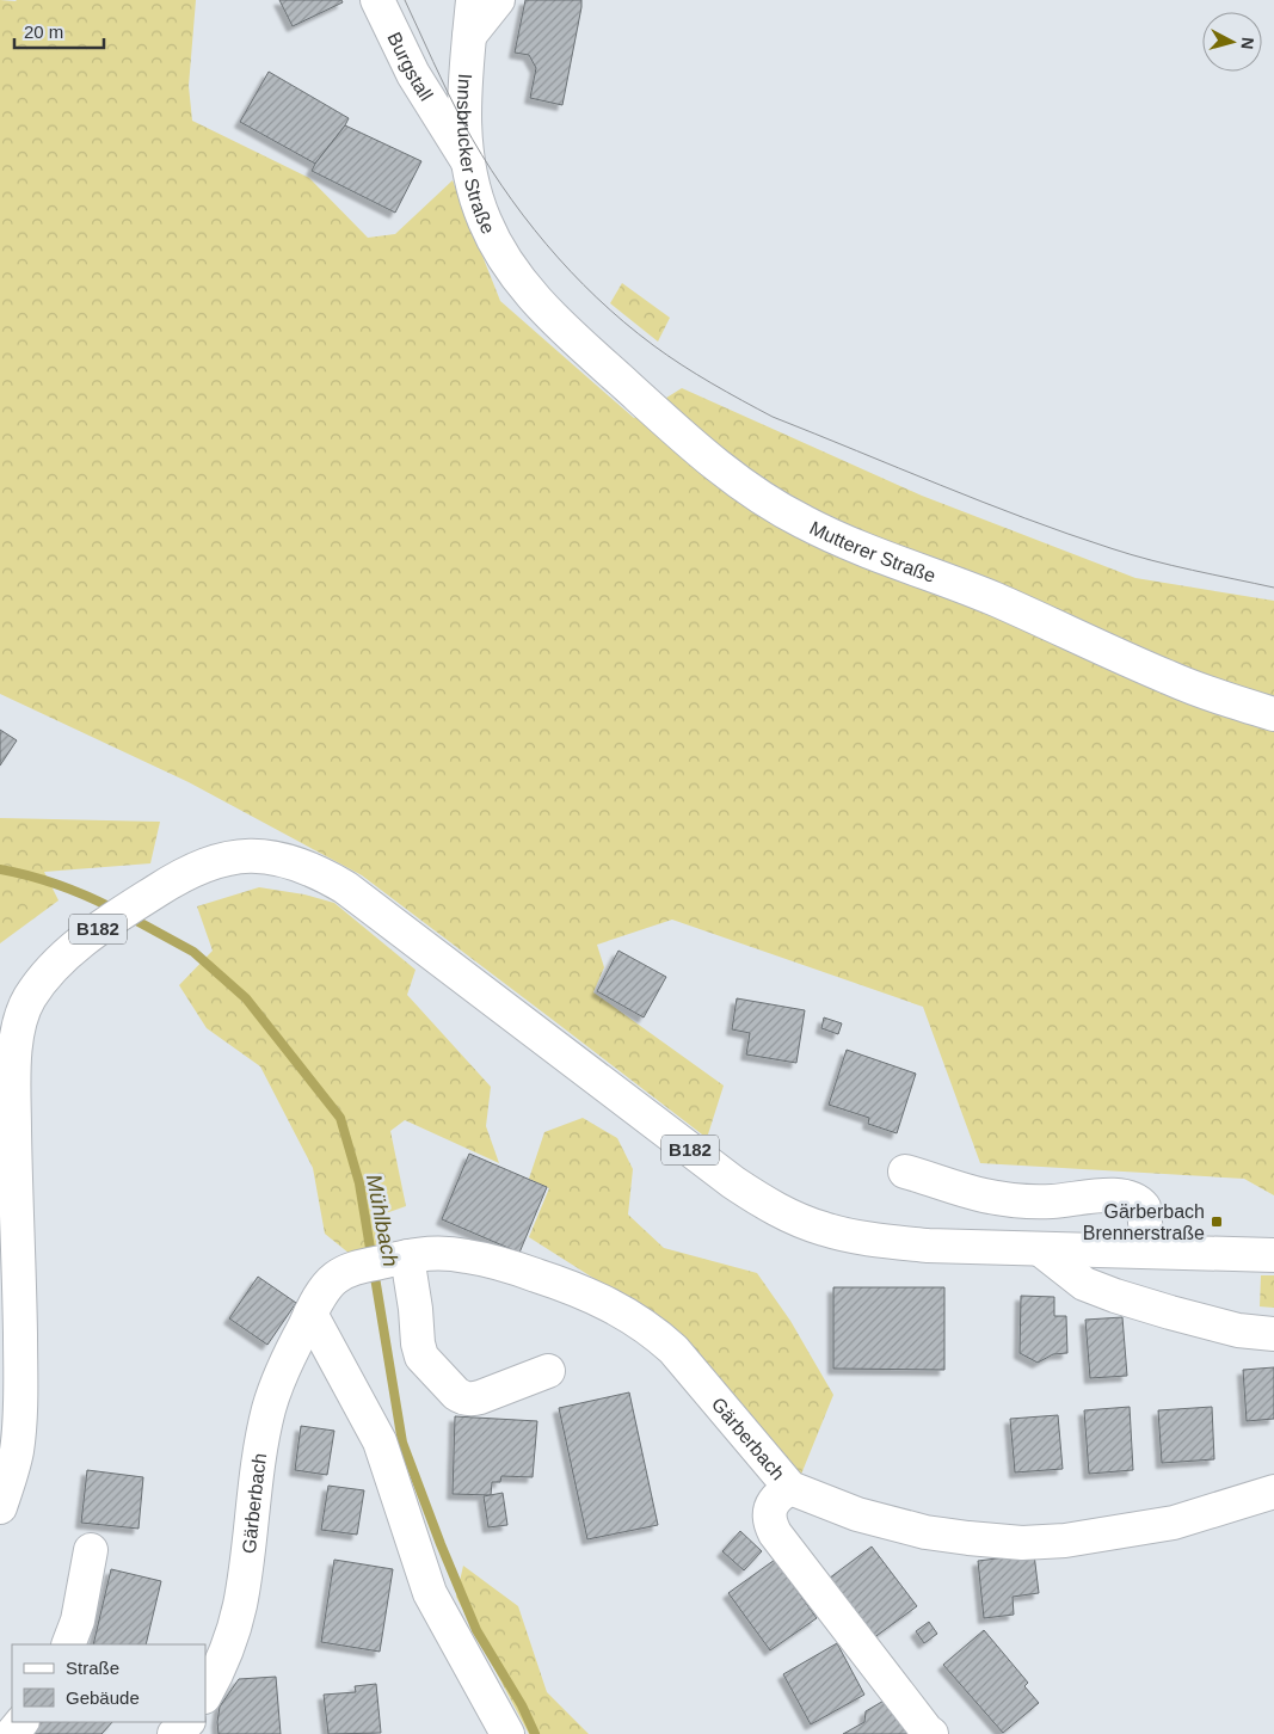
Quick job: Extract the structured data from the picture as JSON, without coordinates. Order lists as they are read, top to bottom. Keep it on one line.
{"streets":{"main road":["Burgstall","Innsbrucker Straße","Mutterer Straße","B182","Gärberbach"]},"crossings":[["Burgstall","Innsbrucker Straße"],["Innsbrucker Straße","Mutterer Straße"]],"water":["Mühlbach"],"places":{"transit":["Gärberbach Brennerstraße"]},"legend":["Straße","Gebäude"],"scale_bar":"20 m","north":"right"}
